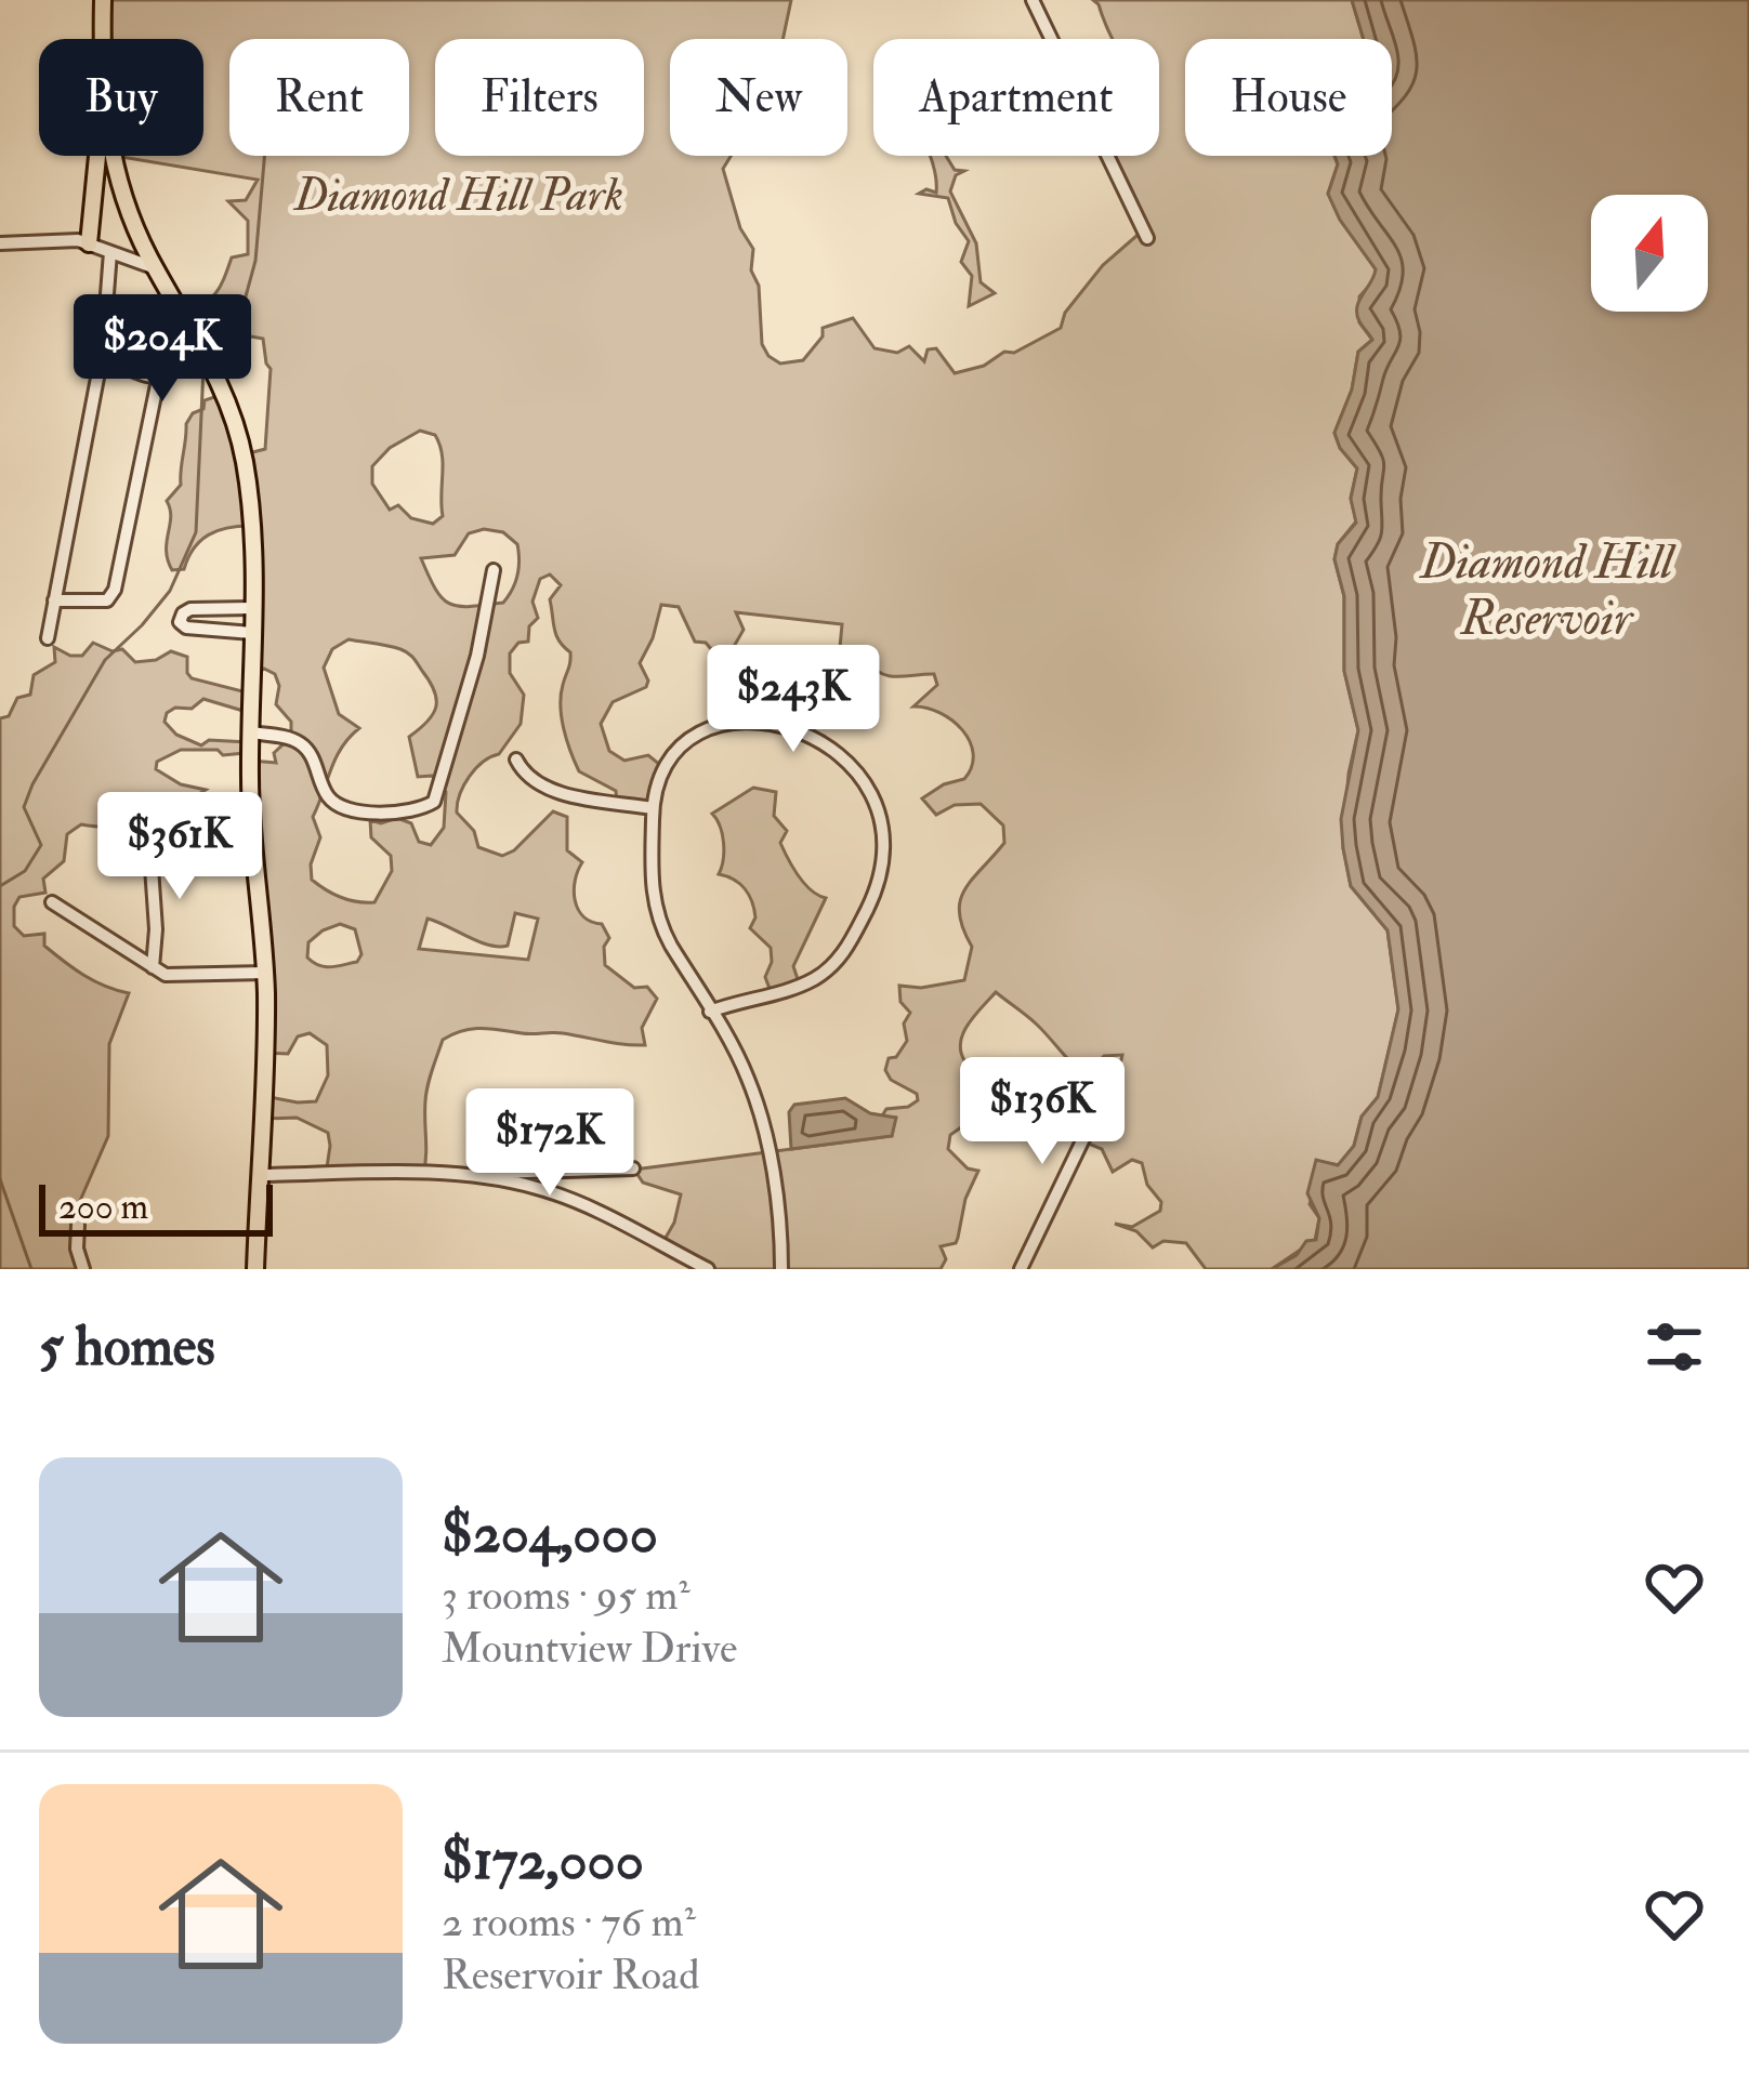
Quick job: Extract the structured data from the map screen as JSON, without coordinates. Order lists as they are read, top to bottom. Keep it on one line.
{"water":["Diamond Hill Reservoir"],"parks":["Diamond Hill Park"],"scale_bar":"200 m","north":"top","page":{"chip":["Buy","Rent","Filters","New","Apartment","House"],"price":["$204K","$243K","$361K","$136K","$172K"],"scale":"200 m","heading":"5 homes","list":[{"name":"$204,000","note":"3 rooms · 95 m² · Mountview Drive"},{"name":"$172,000","note":"2 rooms · 76 m² · Reservoir Road"}]}}
